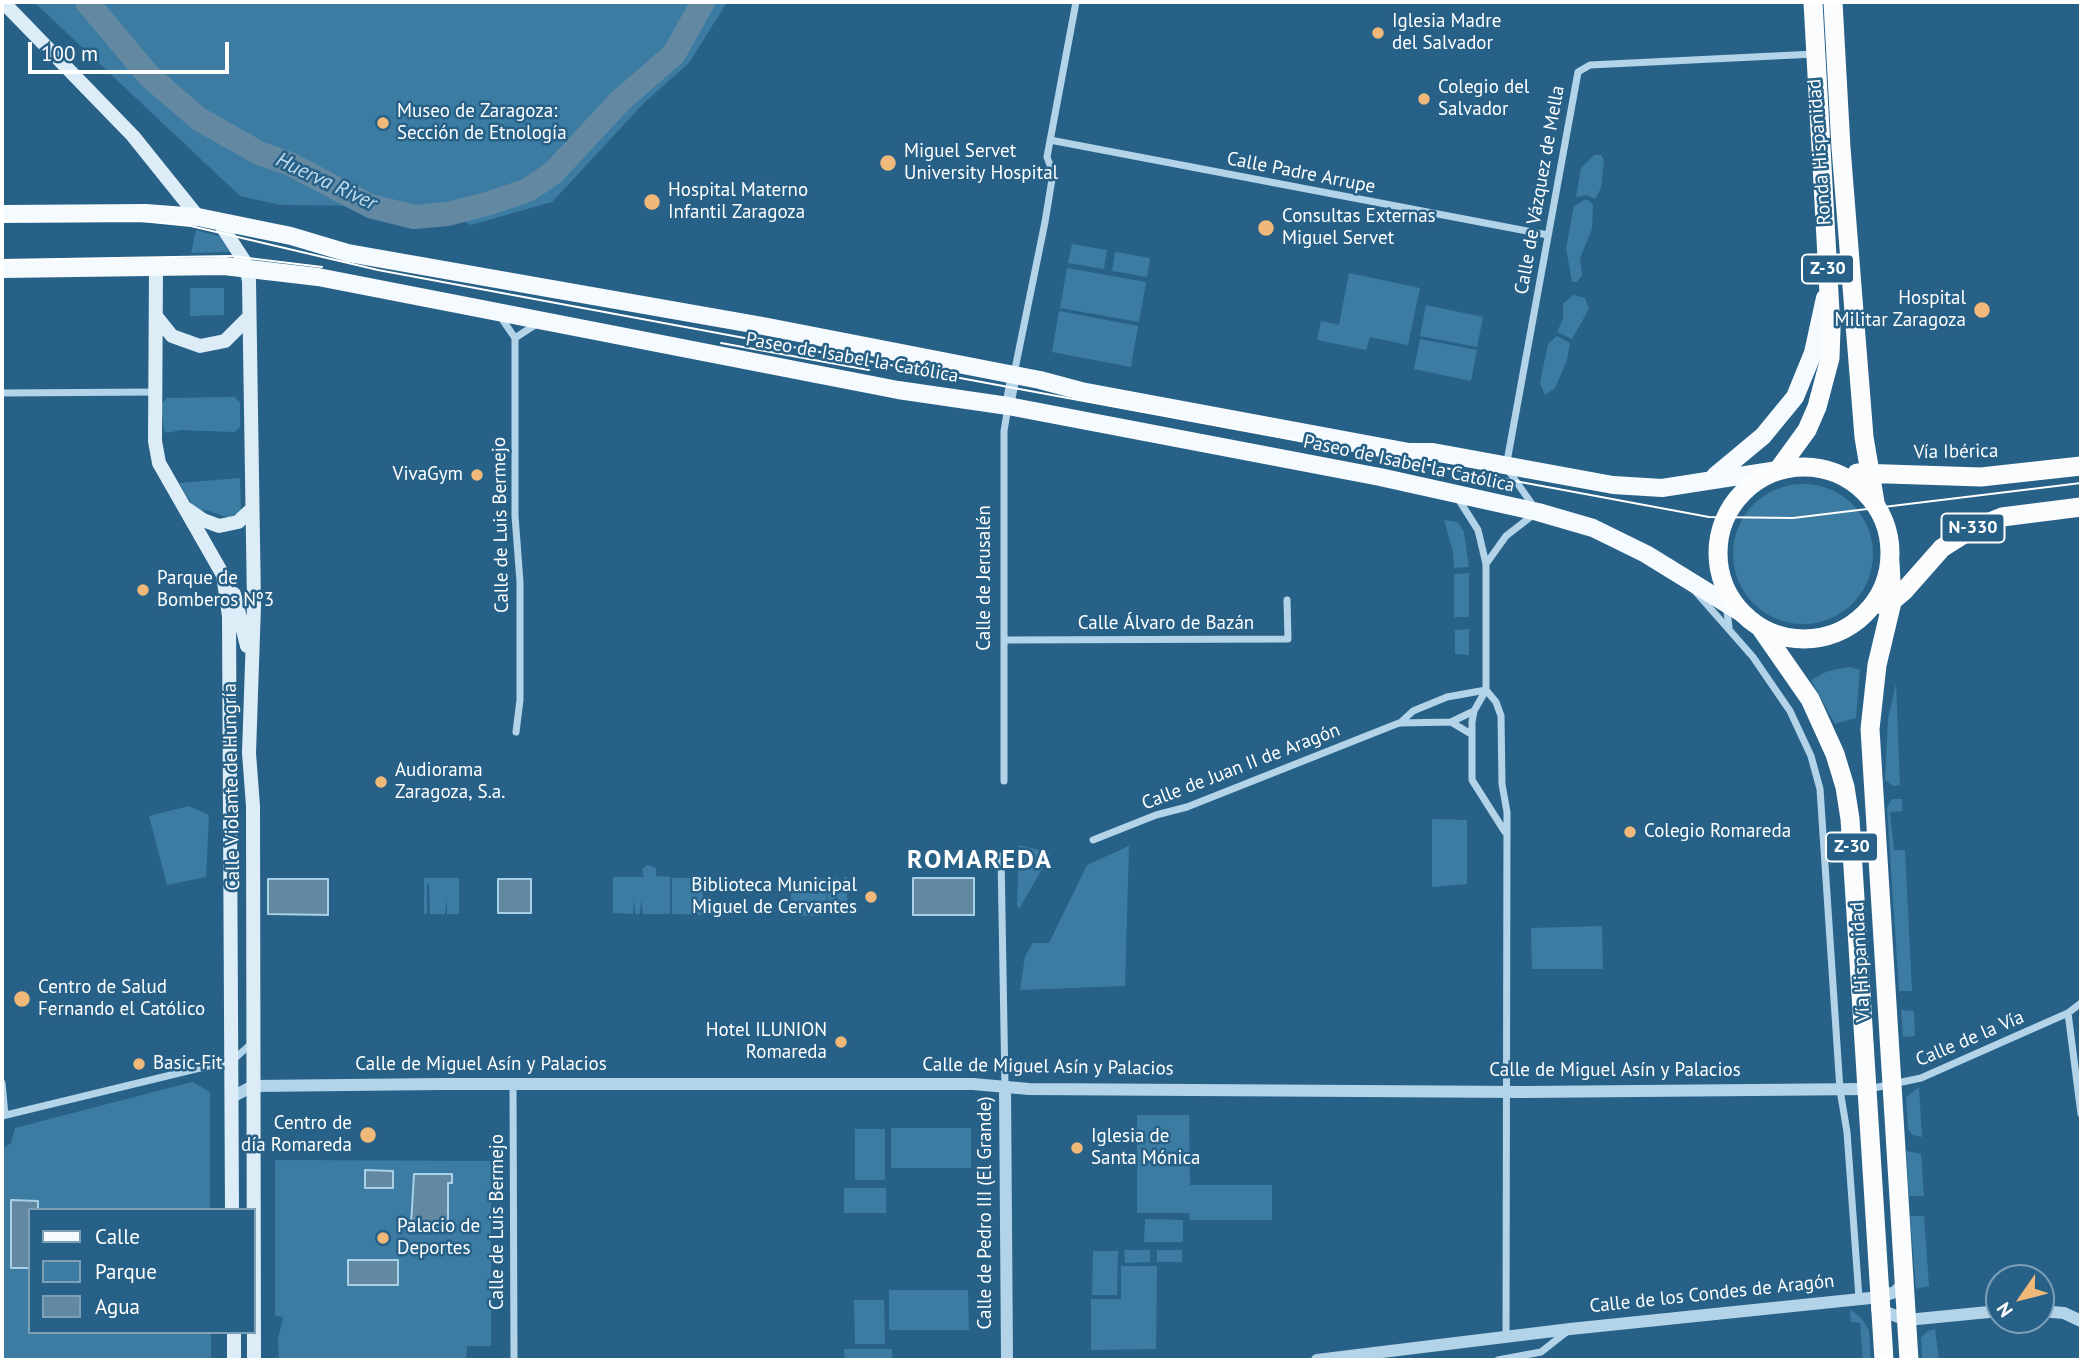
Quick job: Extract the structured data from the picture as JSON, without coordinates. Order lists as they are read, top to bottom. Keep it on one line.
{"streets":{"highway":["Ronda Hispanidad","Z-30","Vía Ibérica","N-330","Vía Hispanidad"],"main road":["Paseo de Isabel la Católica","Calle Violante de Hungría"],"street":["Calle Padre Arrupe","Calle de Vázquez de Mella","Calle de Luis Bermejo","Calle de Jerusalén","Calle Álvaro de Bazán","Calle de Juan II de Aragón","Calle de la Vía","Calle de Miguel Asín y Palacios","Calle de Pedro III (El Grande)","Calle de los Condes de Aragón"]},"crossings":[["Ronda Hispanidad","Calle de Vázquez de Mella"],["Ronda Hispanidad","Paseo de Isabel la Católica"],["Ronda Hispanidad","Vía Ibérica"],["Ronda Hispanidad","Vía Hispanidad"],["Calle Padre Arrupe","Calle de Vázquez de Mella"],["Calle de Vázquez de Mella","Paseo de Isabel la Católica"],["Paseo de Isabel la Católica","Vía Ibérica"],["Paseo de Isabel la Católica","Calle de Jerusalén"],["Paseo de Isabel la Católica","Calle Violante de Hungría"],["Paseo de Isabel la Católica","Vía Hispanidad"],["Vía Ibérica","Vía Hispanidad"],["Calle de Luis Bermejo","Calle de Miguel Asín y Palacios"],["N-330","Vía Hispanidad"],["Calle de Jerusalén","Calle Álvaro de Bazán"],["Calle Violante de Hungría","Calle de Miguel Asín y Palacios"],["Vía Hispanidad","Calle de la Vía"],["Vía Hispanidad","Calle de Miguel Asín y Palacios"],["Vía Hispanidad","Calle de los Condes de Aragón"],["Calle de la Vía","Calle de Miguel Asín y Palacios"],["Calle de Miguel Asín y Palacios","Calle de Pedro III (El Grande)"]],"districts":["ROMAREDA"],"water":["Huerva River"],"places":["Iglesia Madre del Salvador","Colegio del Salvador","Museo de Zaragoza: Sección de Etnología","Miguel Servet University Hospital","Hospital Materno Infantil Zaragoza","Consultas Externas Miguel Servet","Hospital Militar Zaragoza","VivaGym","Parque de Bomberos Nº3","Audiorama Zaragoza, S.a.","Colegio Romareda","Biblioteca Municipal Miguel de Cervantes","Centro de Salud Fernando el Católico","Hotel ILUNION Romareda","Basic-Fit","Centro de día Romareda","Iglesia de Santa Mónica","Palacio de Deportes"],"legend":["Calle","Parque","Agua"],"scale_bar":"100 m","north":"bottom left"}
